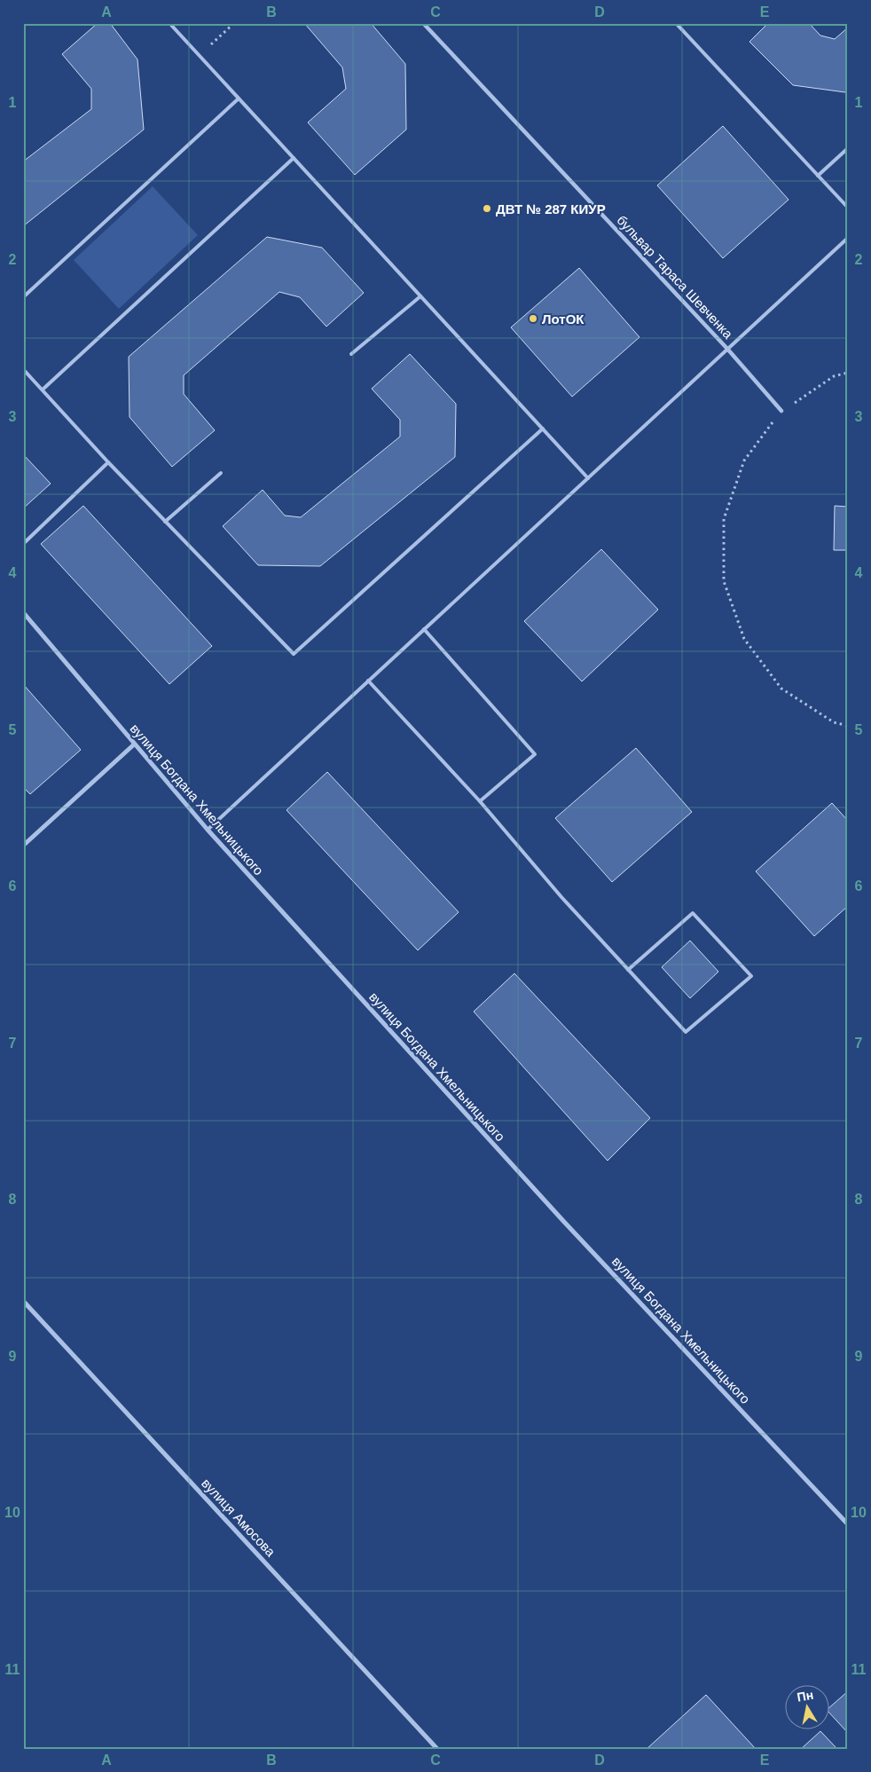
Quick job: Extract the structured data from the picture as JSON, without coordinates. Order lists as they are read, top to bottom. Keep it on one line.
{"streets":{"street":["бульвар Тараса Шевченка","вулиця Богдана Хмельницького","вулиця Амосова"]},"places":["ДВТ № 287 КИУР","ЛотОК"],"north":"top","grid":{"columns":["A","B","C","D","E"],"rows":["1","2","3","4","5","6","7","8","9","10","11"]}}
